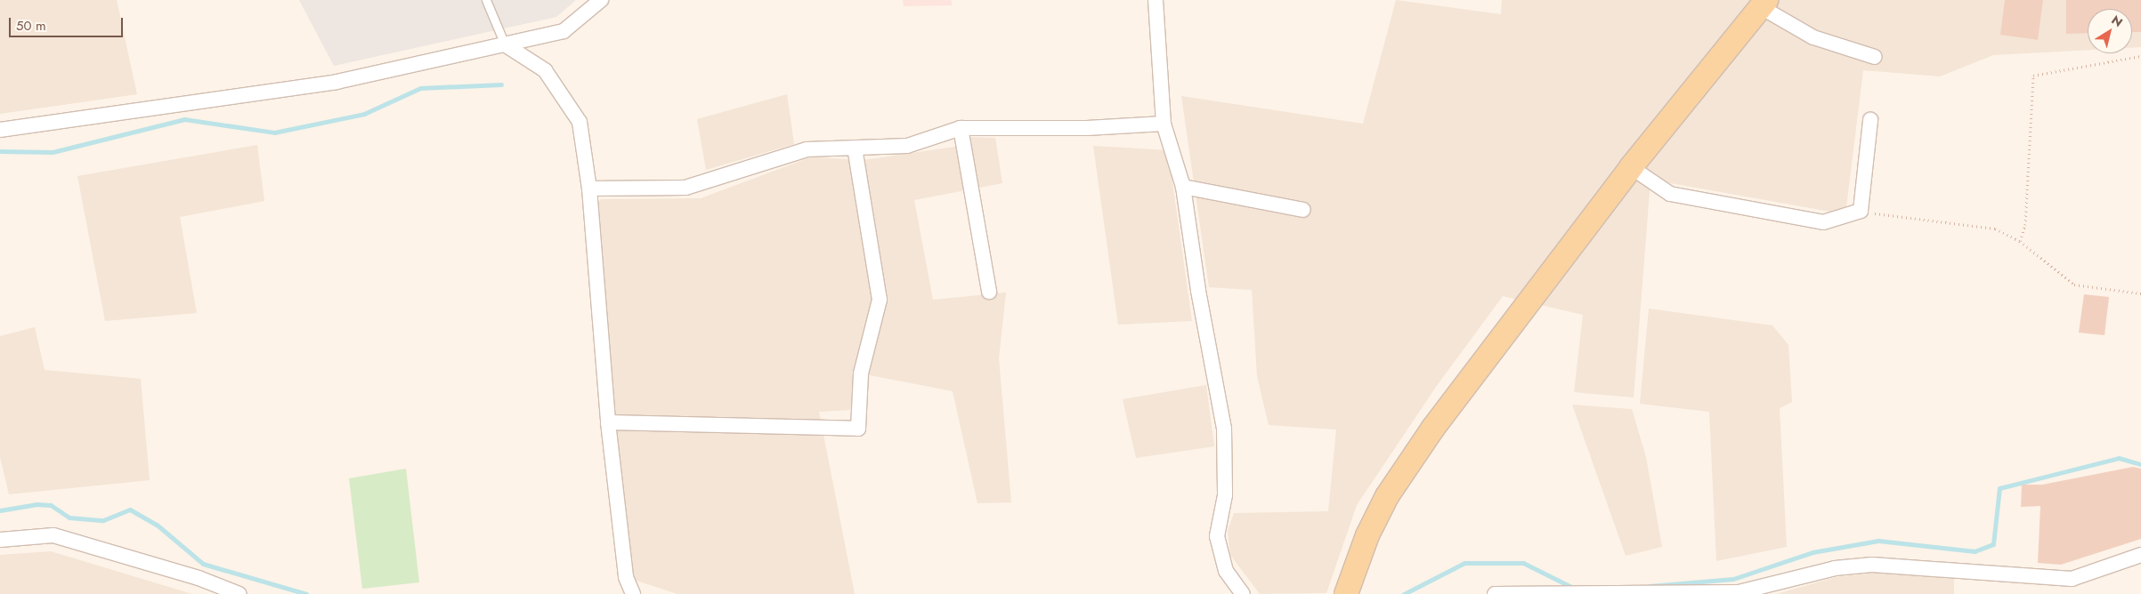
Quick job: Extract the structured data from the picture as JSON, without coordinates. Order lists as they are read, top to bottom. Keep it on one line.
{"scale_bar":"50 m","north":"top right"}
